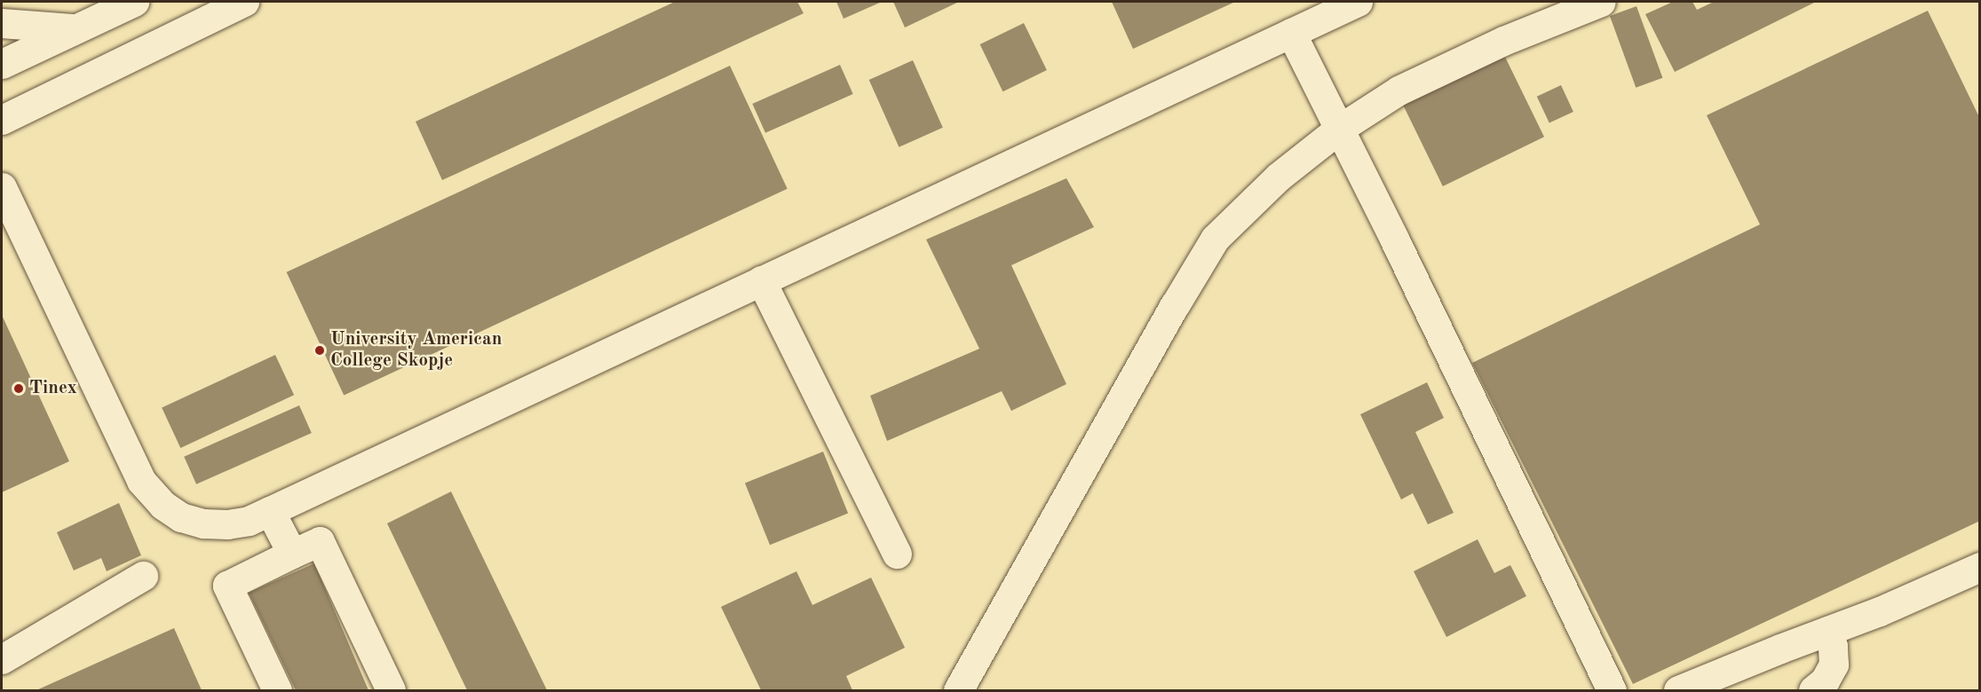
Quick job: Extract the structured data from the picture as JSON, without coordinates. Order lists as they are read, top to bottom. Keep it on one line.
{"places":["University American College Skopje","Tinex"]}
